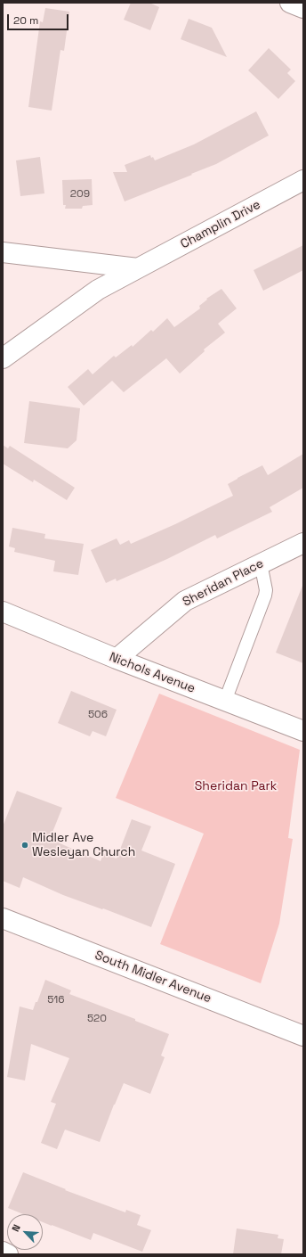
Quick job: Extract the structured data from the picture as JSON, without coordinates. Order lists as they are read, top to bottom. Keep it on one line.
{"streets":{"street":["Champlin Drive","Sheridan Place","Nichols Avenue","South Midler Avenue"]},"crossings":[["Sheridan Place","Nichols Avenue"]],"parks":["Sheridan Park"],"places":["Midler Ave Wesleyan Church"],"house_numbers":["209","506","516","520"],"scale_bar":"20 m","north":"top left"}
